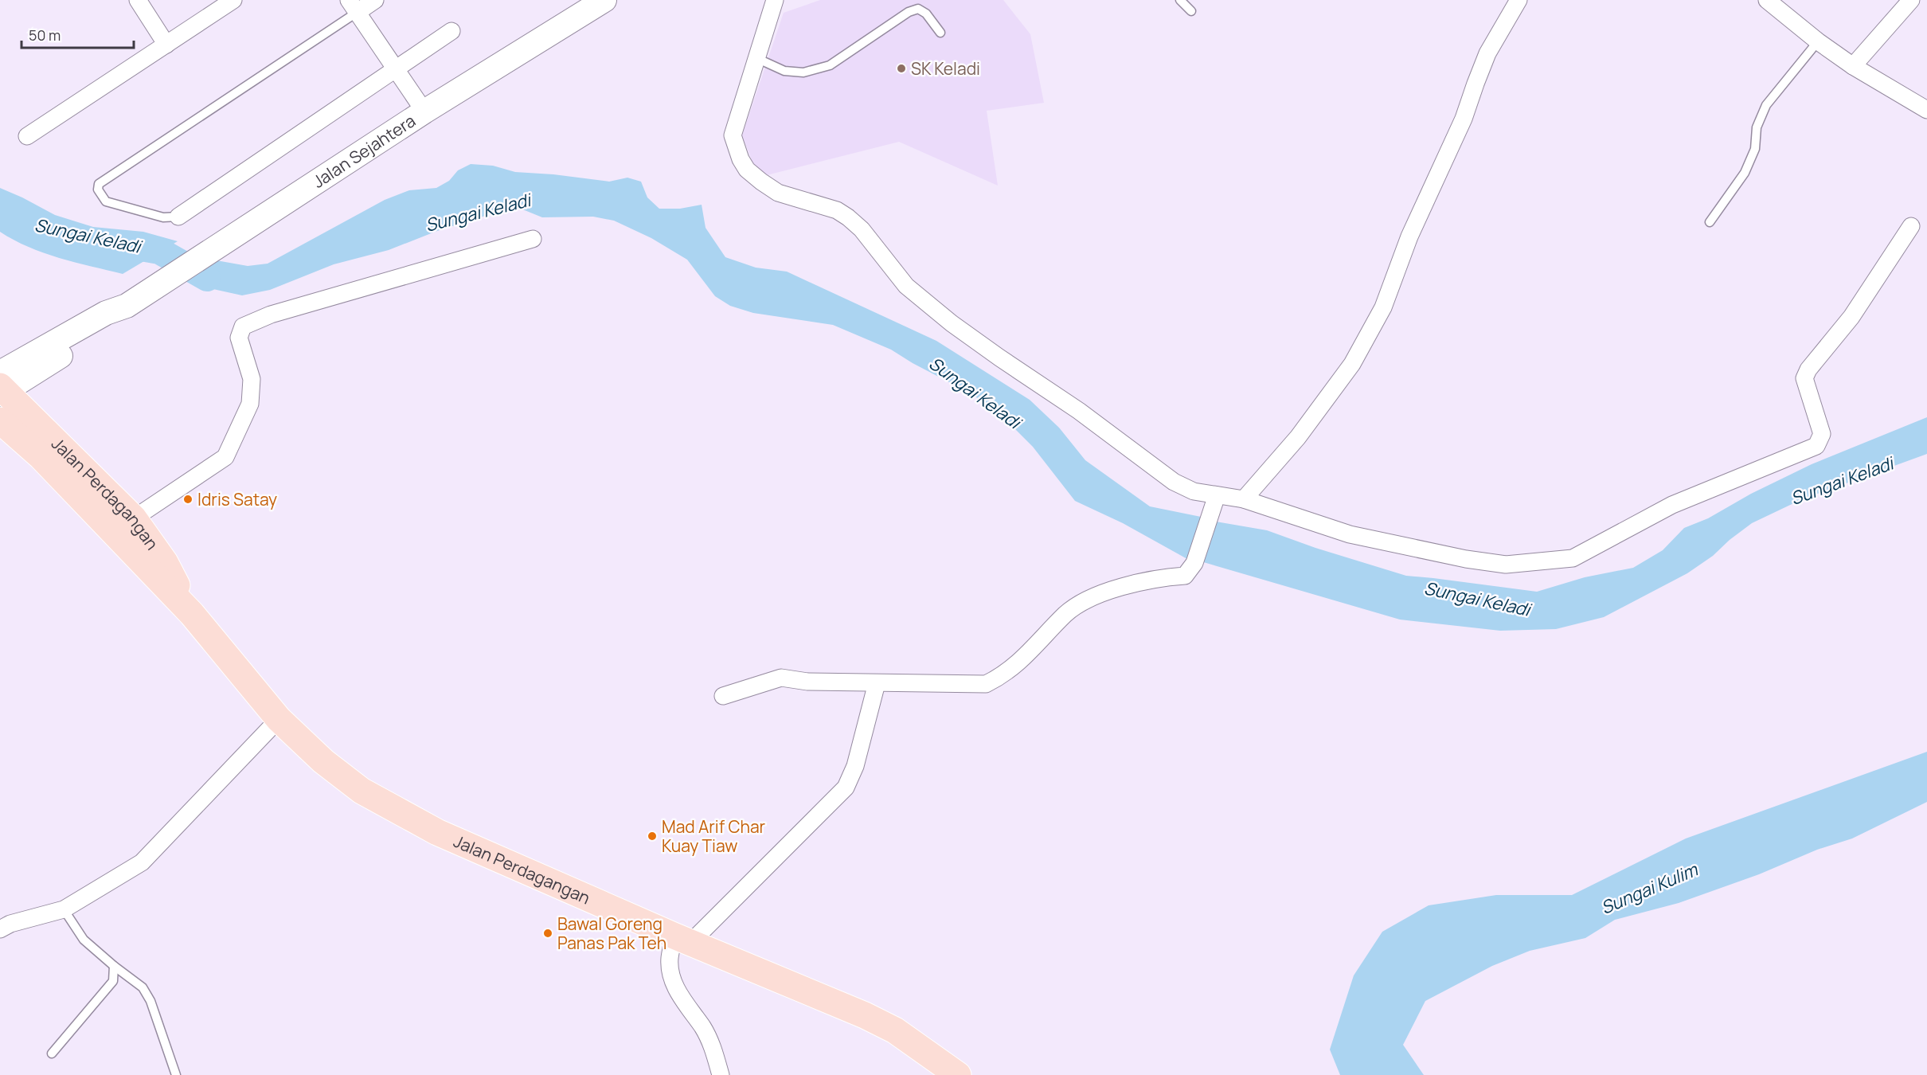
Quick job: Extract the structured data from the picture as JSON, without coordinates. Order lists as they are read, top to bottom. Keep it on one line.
{"streets":{"main road":["Jalan Sejahtera","Jalan Perdagangan"]},"crossings":[["Jalan Sejahtera","Jalan Perdagangan"]],"water":["Sungai Keladi","Sungai Kulim"],"places":["SK Keladi","Idris Satay","Mad Arif Char Kuay Tiaw","Bawal Goreng Panas Pak Teh"],"scale_bar":"50 m"}
